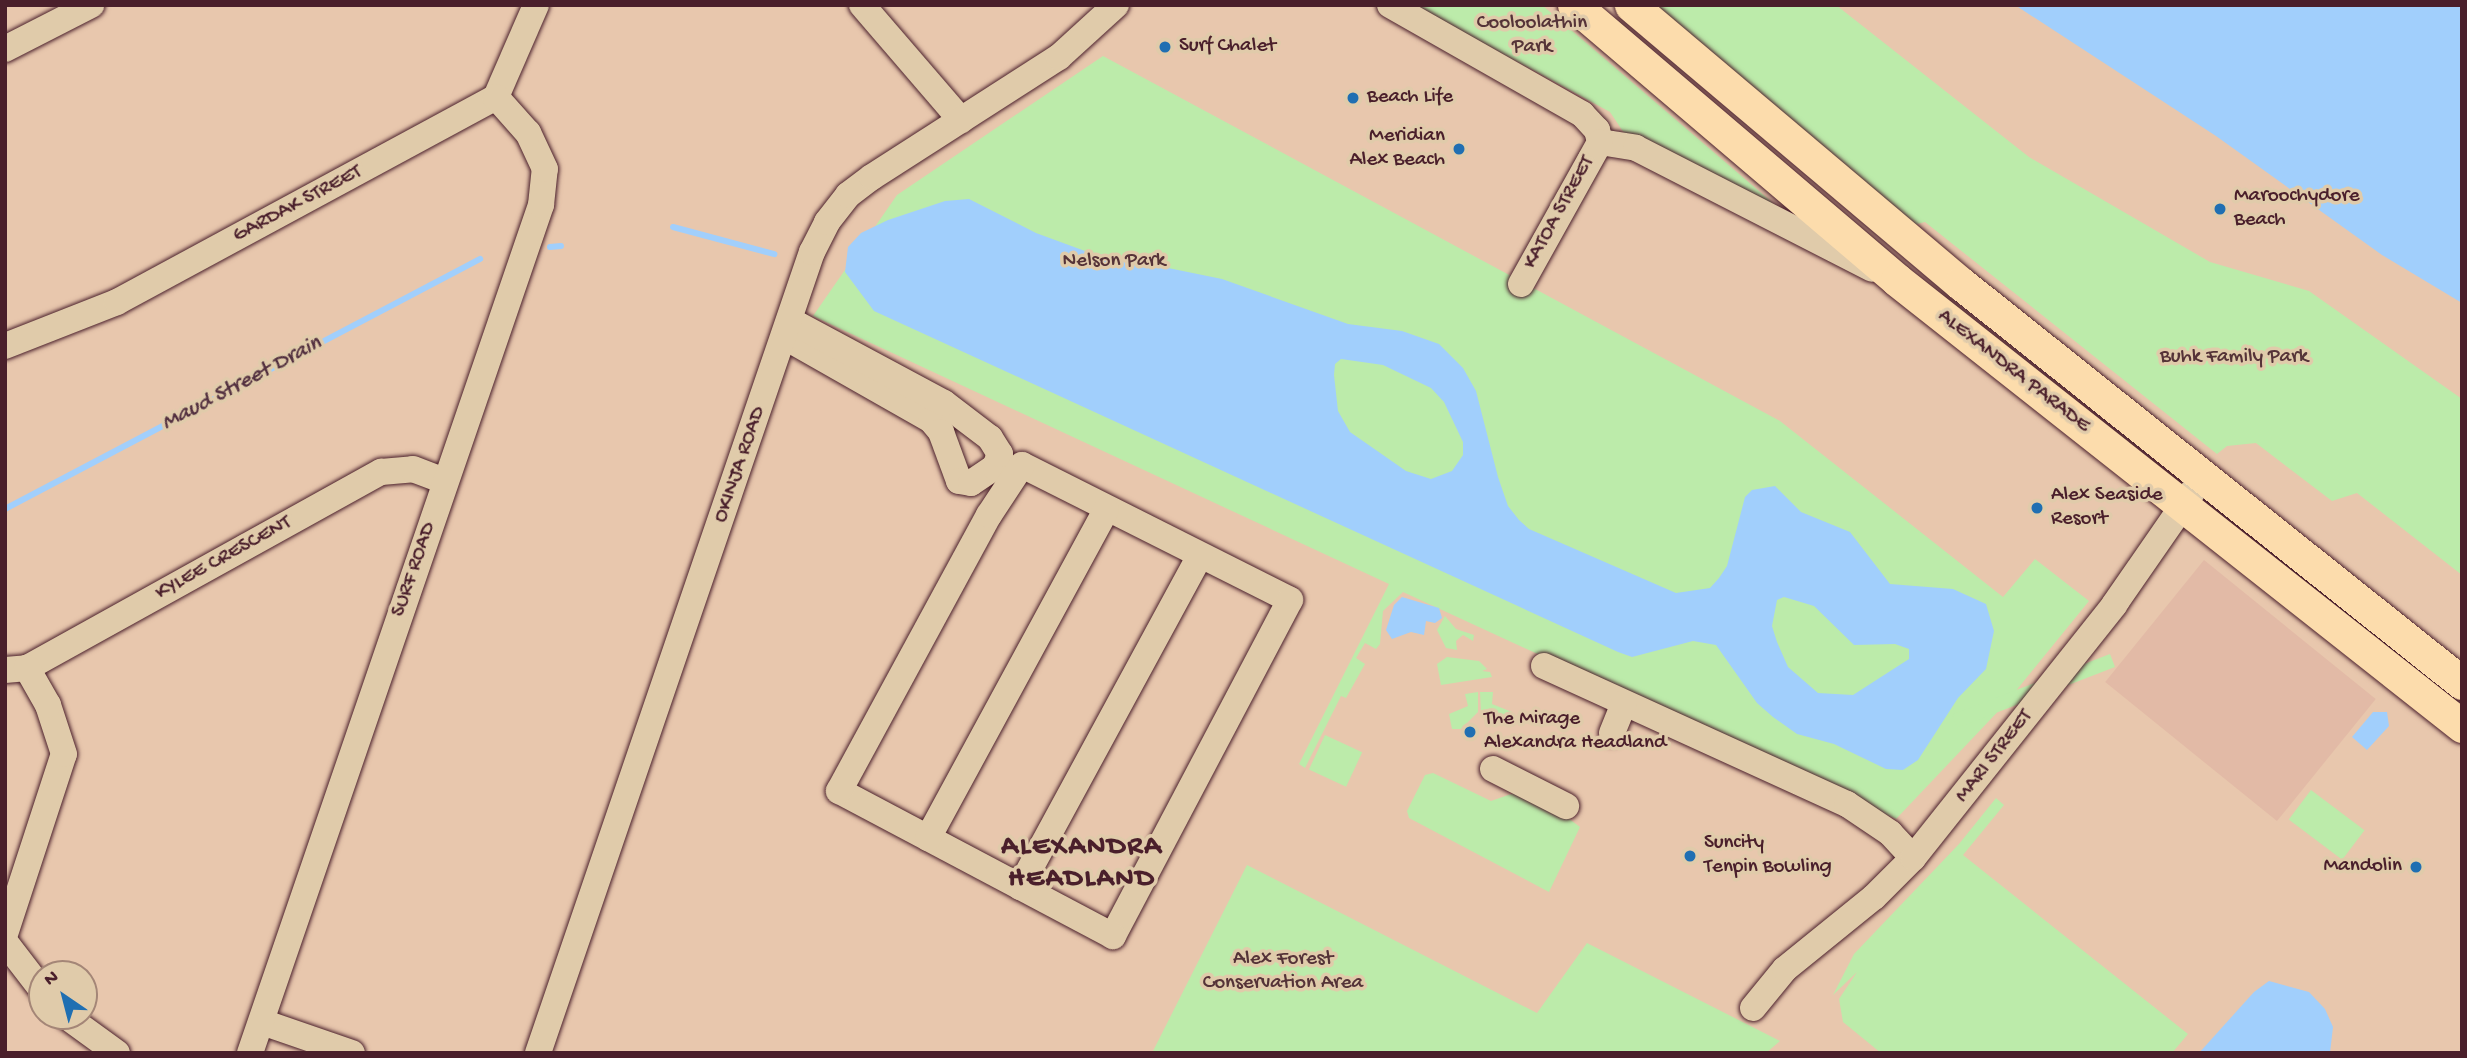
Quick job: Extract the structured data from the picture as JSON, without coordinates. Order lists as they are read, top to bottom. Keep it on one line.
{"streets":{"main road":["ALEXANDRA PARADE"],"street":["GARDAK STREET","KATOA STREET","OKINJA ROAD","KYLEE CRESCENT","SURF ROAD","MARI STREET"]},"crossings":[["GARDAK STREET","SURF ROAD"],["ALEXANDRA PARADE","MARI STREET"],["KYLEE CRESCENT","SURF ROAD"]],"districts":["ALEXANDRA HEADLAND"],"water":["Maud Street Drain"],"parks":["Cooloolathin Park","Nelson Park","Buhk Family Park","Alex Forest Conservation Area"],"places":["Surf Chalet","Beach Life","Meridian Alex Beach","Maroochydore Beach","Alex Seaside Resort","The Mirage Alexandra Headland","Suncity Tenpin Bowling","Mandolin"],"north":"top left"}
